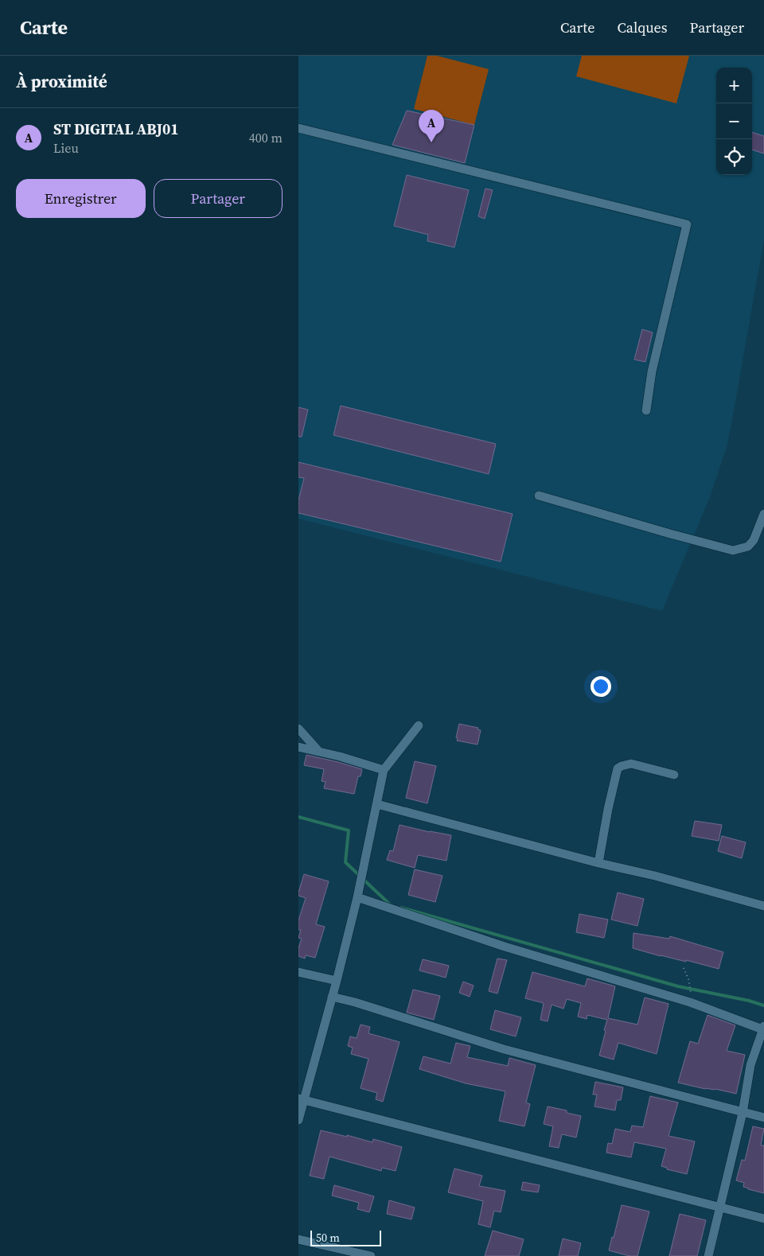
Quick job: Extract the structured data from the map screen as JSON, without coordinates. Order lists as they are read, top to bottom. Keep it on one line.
{"scale_bar":"50 m","page":{"header":"Carte","nav":["Carte","Calques","Partager"],"heading":"À proximité","map_buttons":["+","−"],"list":[{"mark":"A","name":"ST DIGITAL ABJ01","note":"Lieu","value":"400 m"}],"pins":"A","buttons":["Enregistrer","Partager"],"scale":"50 m"}}
